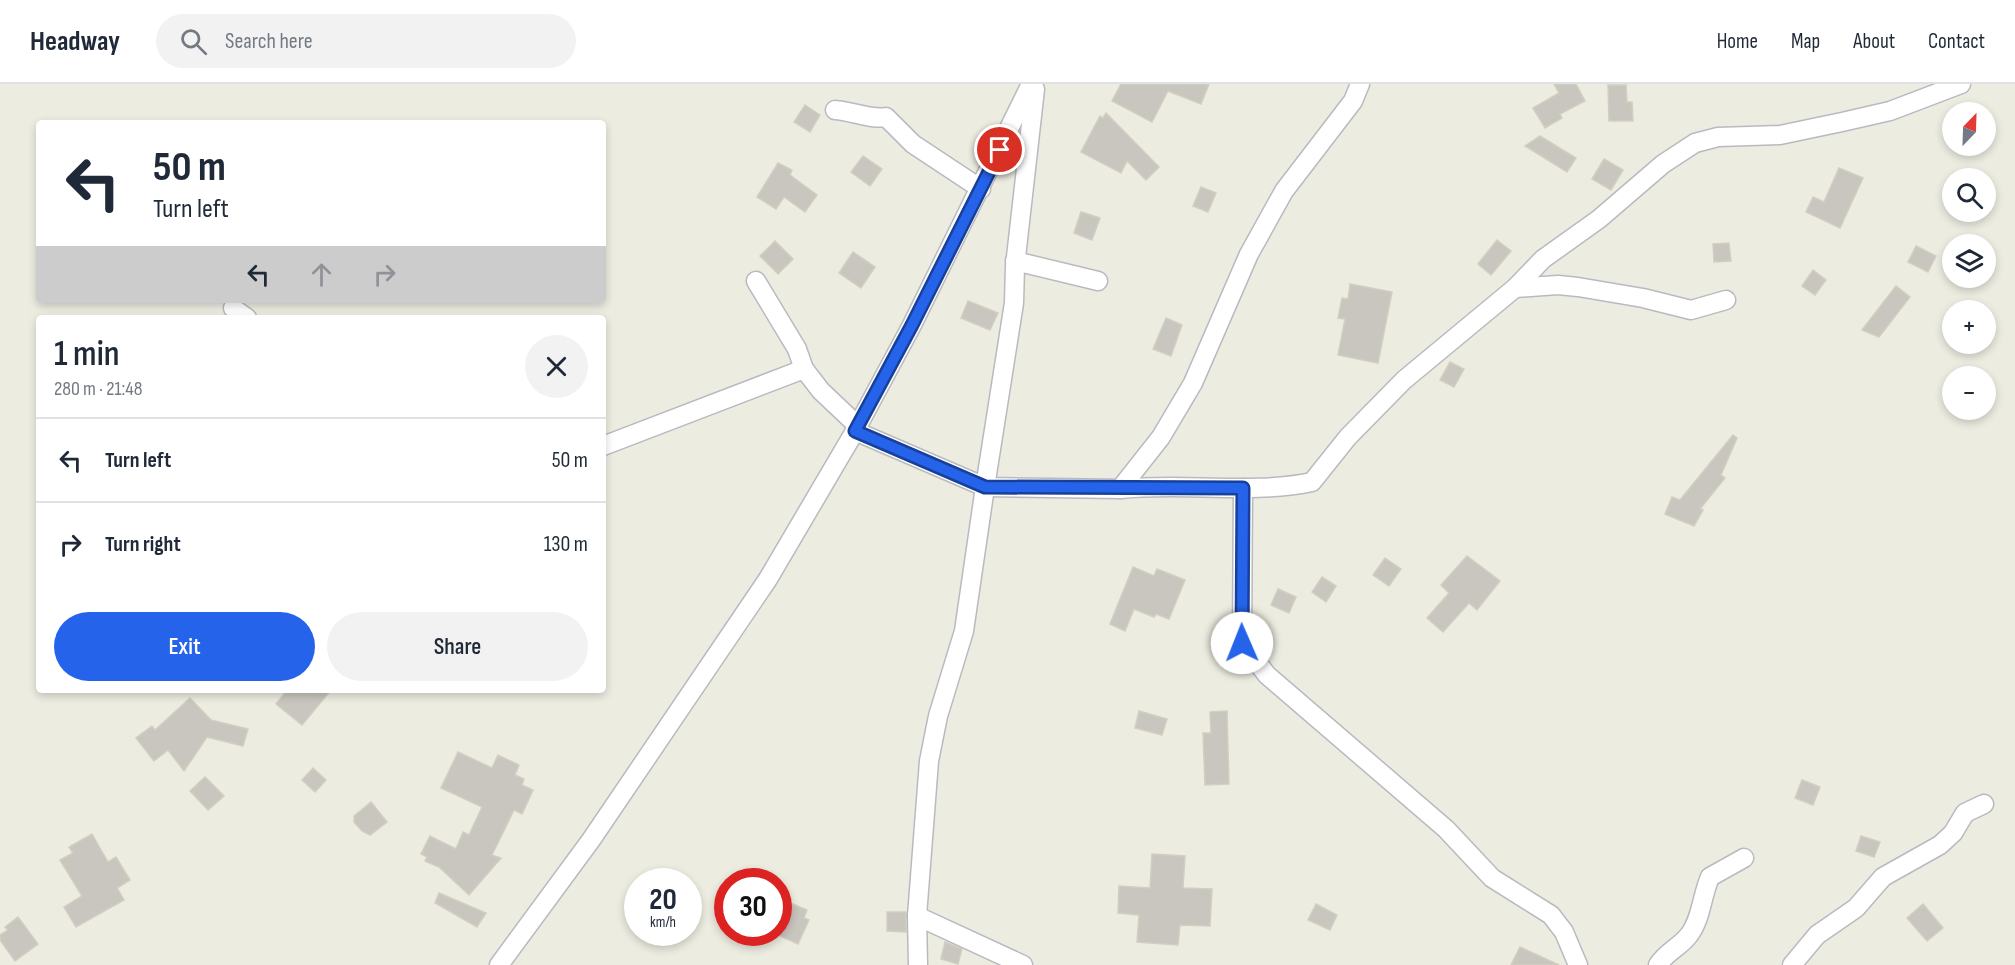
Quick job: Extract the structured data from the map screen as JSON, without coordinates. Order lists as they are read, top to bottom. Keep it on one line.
{"north":"top right","page":{"header":"Headway","search":"Search here","nav":["Home","Map","About","Contact"],"map_buttons":["+","−"],"turn":["50 m","Turn left"],"heading":["1 min","280 m · 21:48"],"list":[{"name":"Turn left","value":"50 m"},{"name":"Turn right","value":"130 m"}],"buttons":["Exit","Share"],"speed":"20 km/h","limit":"30"}}
